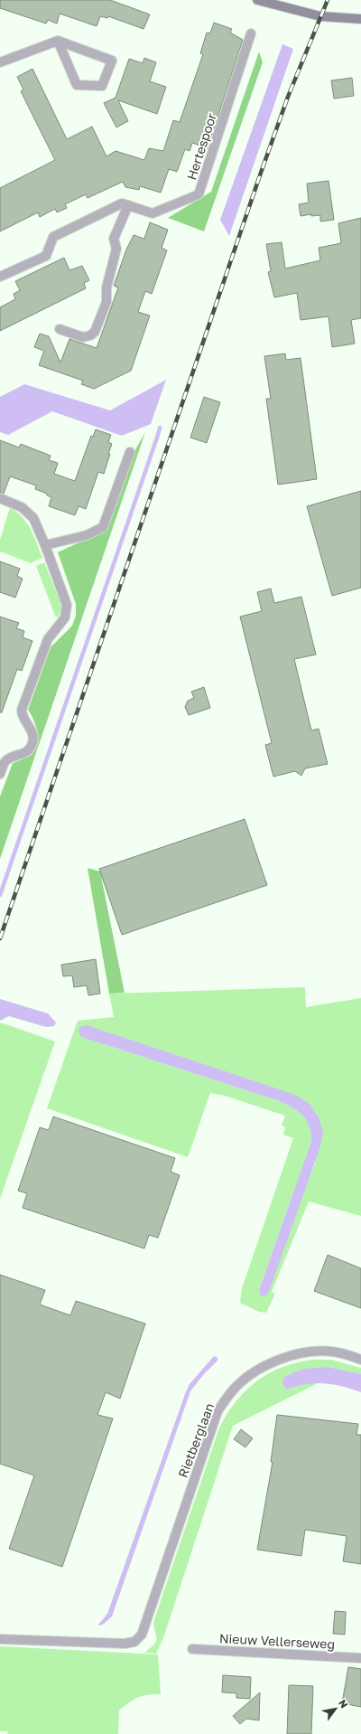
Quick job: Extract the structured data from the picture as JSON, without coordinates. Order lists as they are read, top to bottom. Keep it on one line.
{"streets":{"street":["Hertespoor","Rietberglaan","Nieuw Vellerseweg"]},"north":"top right"}
